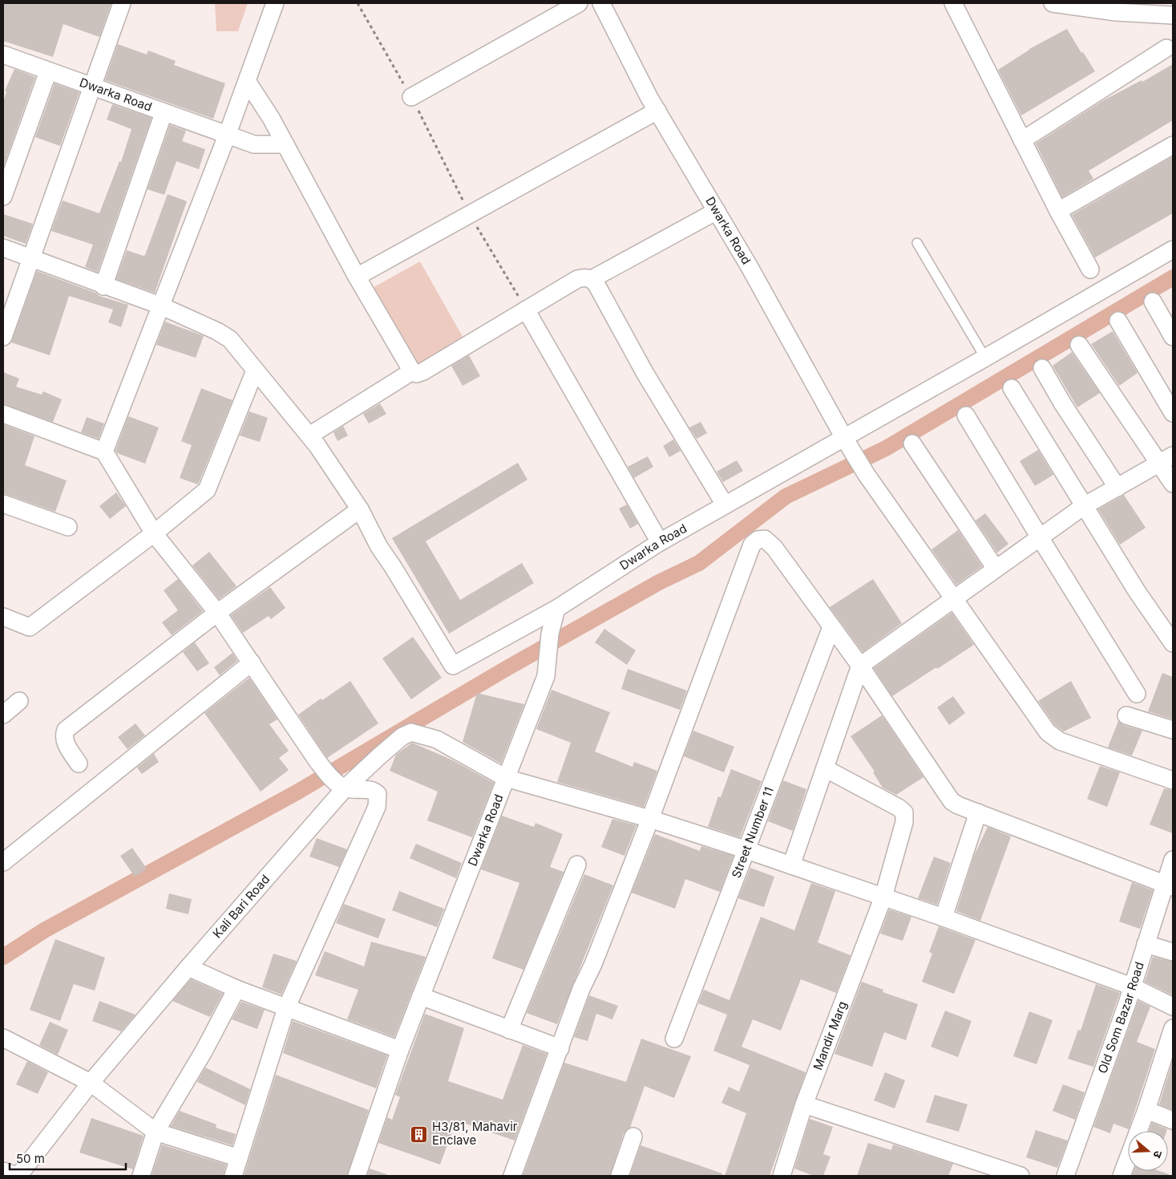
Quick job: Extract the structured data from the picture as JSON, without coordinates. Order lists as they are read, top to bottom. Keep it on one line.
{"streets":{"street":["Dwarka Road","Street Number 11","Kali Bari Road","Old Som Bazar Road","Mandir Marg"]},"crossings":[["Dwarka Road","Kali Bari Road"]],"places":{"building":["H3/81, Mahavir Enclave"]},"scale_bar":"50 m","north":"right"}
